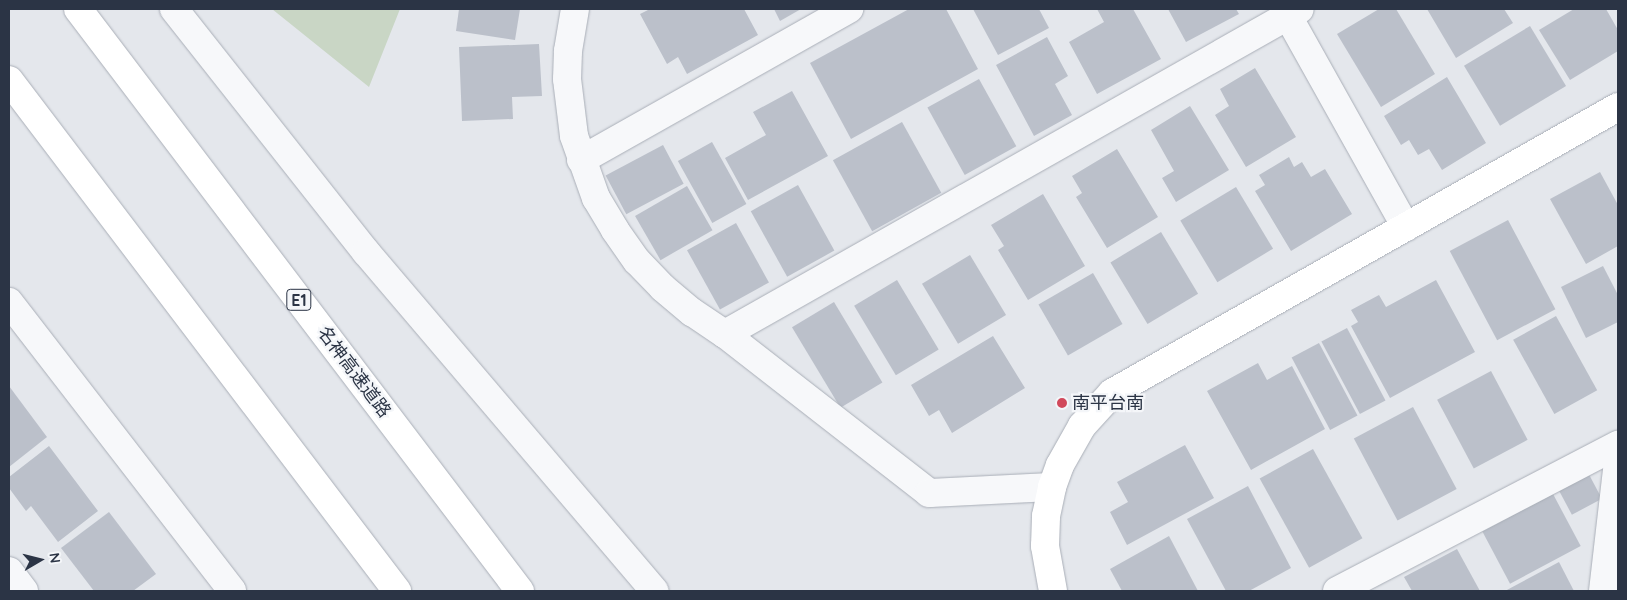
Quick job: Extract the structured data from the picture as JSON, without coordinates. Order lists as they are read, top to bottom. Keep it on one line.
{"streets":{"main road":["E1","名神高速道路"]},"places":["南平台南"],"north":"right"}
